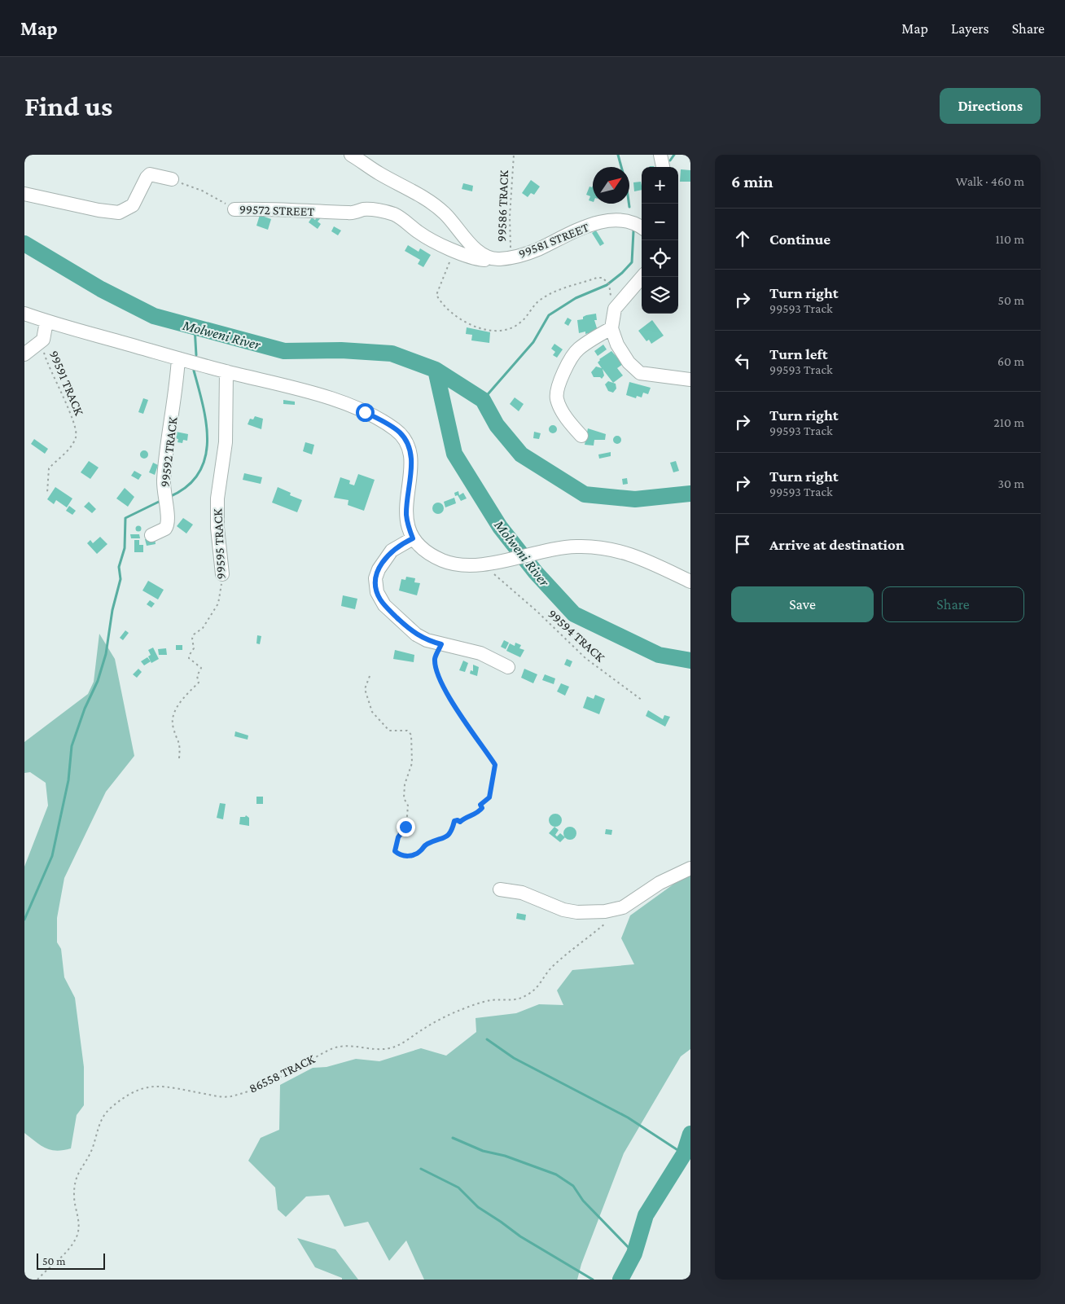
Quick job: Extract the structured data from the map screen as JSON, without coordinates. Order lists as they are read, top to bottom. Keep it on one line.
{"streets":{"street":["99572 STREET","99581 STREET","99592 TRACK","99595 TRACK"],"path":["99586 TRACK","99591 TRACK","99594 TRACK","86558 TRACK"]},"crossings":[["99586 TRACK","99581 STREET"],["99572 STREET","99581 STREET"]],"water":["Molweni River"],"scale_bar":"50 m","north":"top right","page":{"header":"Map","nav":["Map","Layers","Share"],"buttons":["Directions",["Save","Share"]],"title":"Find us","heading":["6 min","Walk · 460 m"],"map_buttons":["+","−"],"list":[["Continue","110 m"],["Turn right","99593 Track","50 m"],["Turn left","99593 Track","60 m"],["Turn right","99593 Track","210 m"],["Turn right","99593 Track","30 m"],"Arrive at destination"],"scale":"50 m"}}
